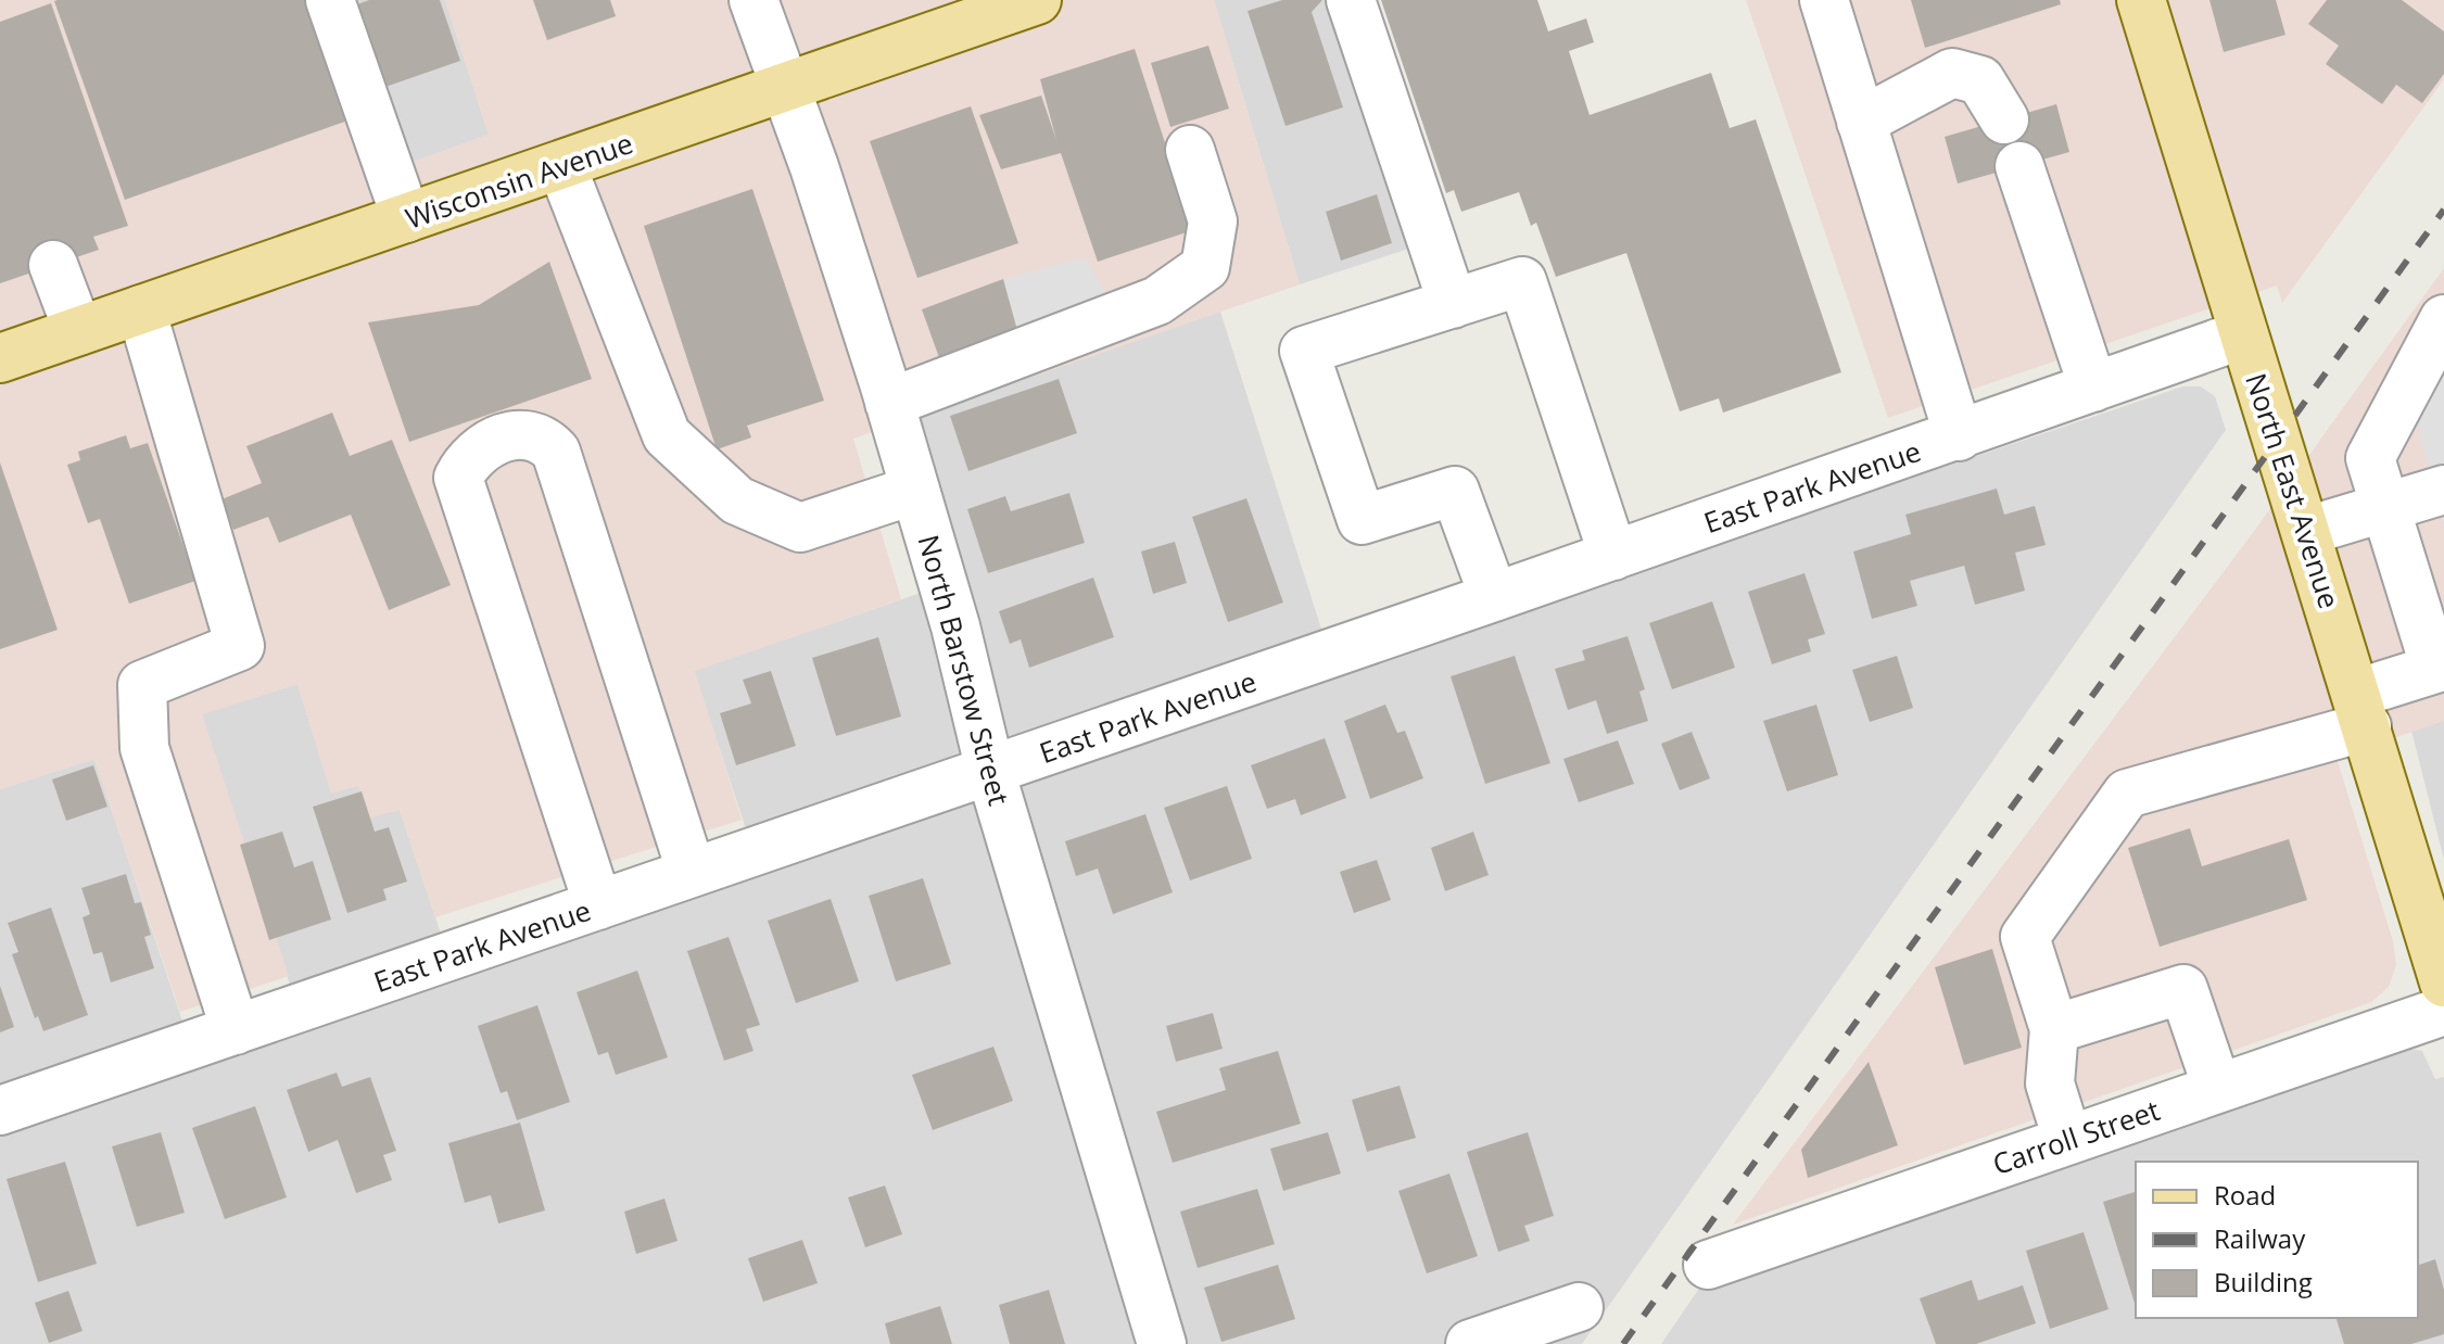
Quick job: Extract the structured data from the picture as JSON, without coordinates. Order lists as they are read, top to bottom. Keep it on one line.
{"streets":{"main road":["Wisconsin Avenue","North East Avenue"],"street":["East Park Avenue","North Barstow Street","Carroll Street"]},"crossings":[["Wisconsin Avenue","North Barstow Street"],["East Park Avenue","North East Avenue"],["East Park Avenue","North Barstow Street"]],"legend":["Road","Railway","Building"]}
